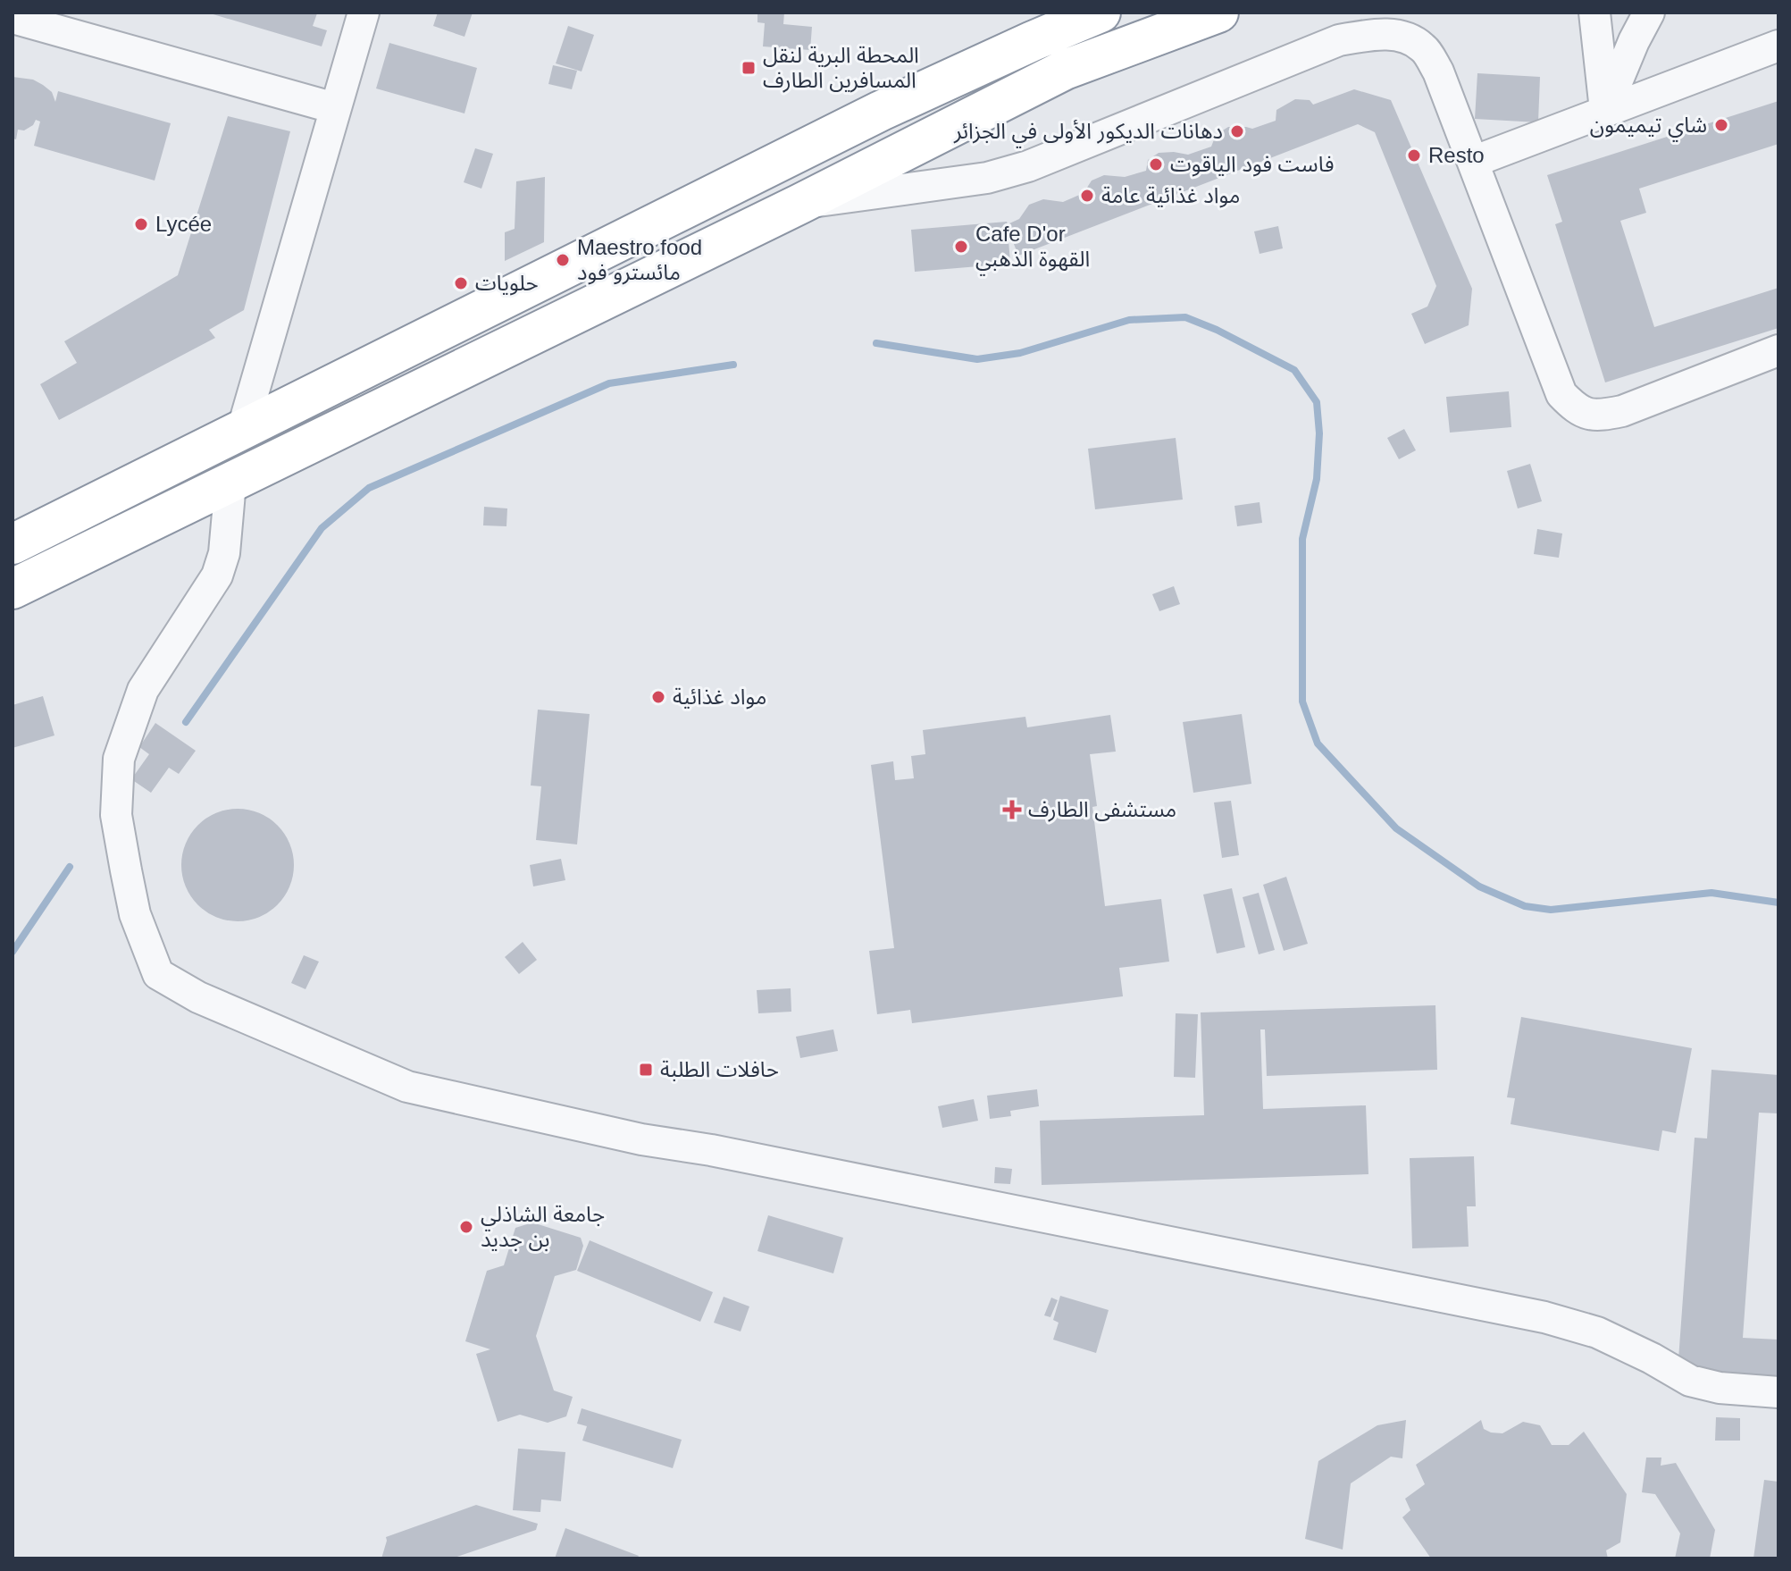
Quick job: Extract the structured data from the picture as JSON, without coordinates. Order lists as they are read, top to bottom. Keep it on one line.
{"places":{"transit":["المحطة البرية لنقل المسافرين الطارف","حافلات الطلبة"],"other":["شاي تيميمون","دهانات الديكور الأولى في الجزائر","Resto","فاست فود الياقوت","مواد غذائية عامة","Lycée","Cafe D'or القهوة الذهبي","Maestro food مائسترو فود","حلويات","مواد غذائية","جامعة الشاذلي بن جديد"],"health":["مستشفى الطارف"]}}
